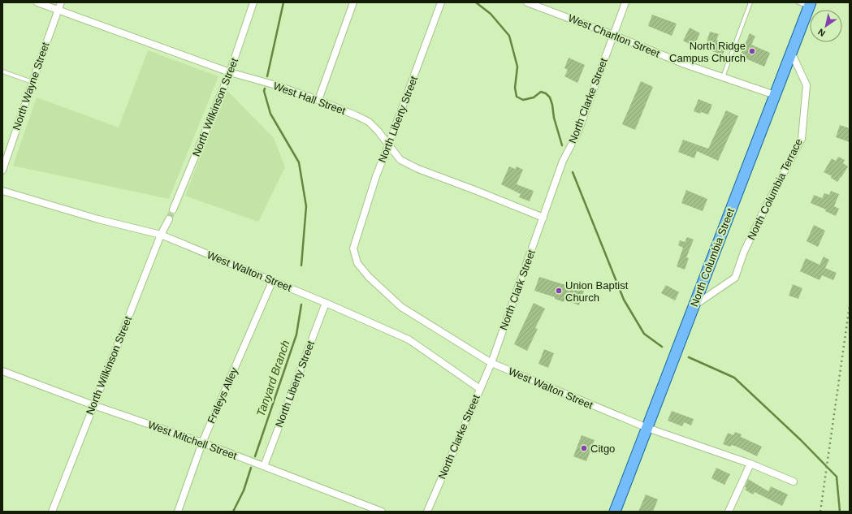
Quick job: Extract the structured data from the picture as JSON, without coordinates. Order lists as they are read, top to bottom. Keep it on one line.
{"streets":{"main road":["North Columbia Street"],"street":["West Charlton Street","North Wayne Street","West Hall Street","North Clarke Street","North Wilkinson Street","North Liberty Street","North Columbia Terrace","West Walton Street","North Clark Street","Fraleys Alley","West Mitchell Street"]},"crossings":[["West Charlton Street","North Clarke Street"],["West Charlton Street","North Columbia Street"],["North Wayne Street","West Hall Street"],["West Hall Street","North Clarke Street"],["West Hall Street","North Wilkinson Street"],["West Hall Street","North Liberty Street"],["West Hall Street","North Clark Street"],["North Clarke Street","West Walton Street"],["North Clarke Street","North Clark Street"],["North Wilkinson Street","West Walton Street"],["North Wilkinson Street","West Mitchell Street"],["North Liberty Street","West Walton Street"],["North Liberty Street","West Mitchell Street"],["North Columbia Terrace","North Columbia Street"],["North Columbia Street","West Walton Street"],["West Walton Street","North Clark Street"],["West Walton Street","Fraleys Alley"],["Fraleys Alley","West Mitchell Street"]],"water":["Tanyard Branch"],"places":["North Ridge Campus Church","Union Baptist Church","Citgo"],"north":"bottom left"}
